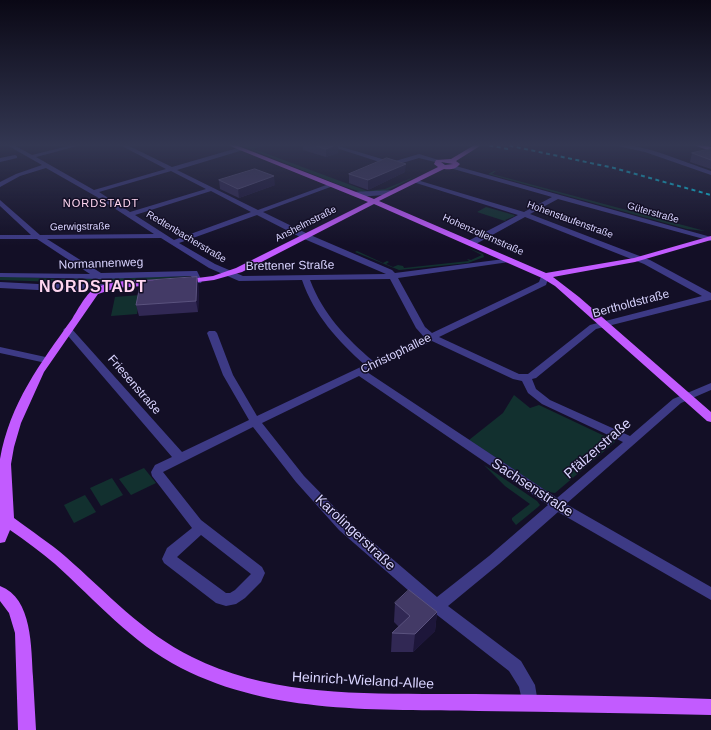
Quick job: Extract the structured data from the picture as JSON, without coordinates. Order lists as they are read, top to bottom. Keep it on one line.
{"streets":{"main road":["Anshelmstraße","Hohenzollernstraße","Brettener Straße","Heinrich-Wieland-Allee"],"street":["Güterstraße","Hohenstaufenstraße","Gerwigstraße","Redtenbacherstraße","Normannenweg","Bertholdstraße","Christophallee","Friesenstraße","Pfälzerstraße","Sachsenstraße","Karolingerstraße"]},"crossings":[["Hohenstaufenstraße","Anshelmstraße"],["Hohenstaufenstraße","Bertholdstraße"],["Anshelmstraße","Hohenzollernstraße"],["Anshelmstraße","Redtenbacherstraße"],["Anshelmstraße","Brettener Straße"],["Gerwigstraße","Redtenbacherstraße"],["Hohenzollernstraße","Brettener Straße"],["Hohenzollernstraße","Bertholdstraße"],["Hohenzollernstraße","Christophallee"],["Hohenzollernstraße","Pfälzerstraße"],["Redtenbacherstraße","Brettener Straße"],["Normannenweg","Brettener Straße"],["Christophallee","Friesenstraße"],["Christophallee","Sachsenstraße"],["Christophallee","Karolingerstraße"],["Pfälzerstraße","Sachsenstraße"],["Pfälzerstraße","Karolingerstraße"],["Karolingerstraße","Heinrich-Wieland-Allee"]],"districts":["NORDSTADT","NORDSTADT"]}
